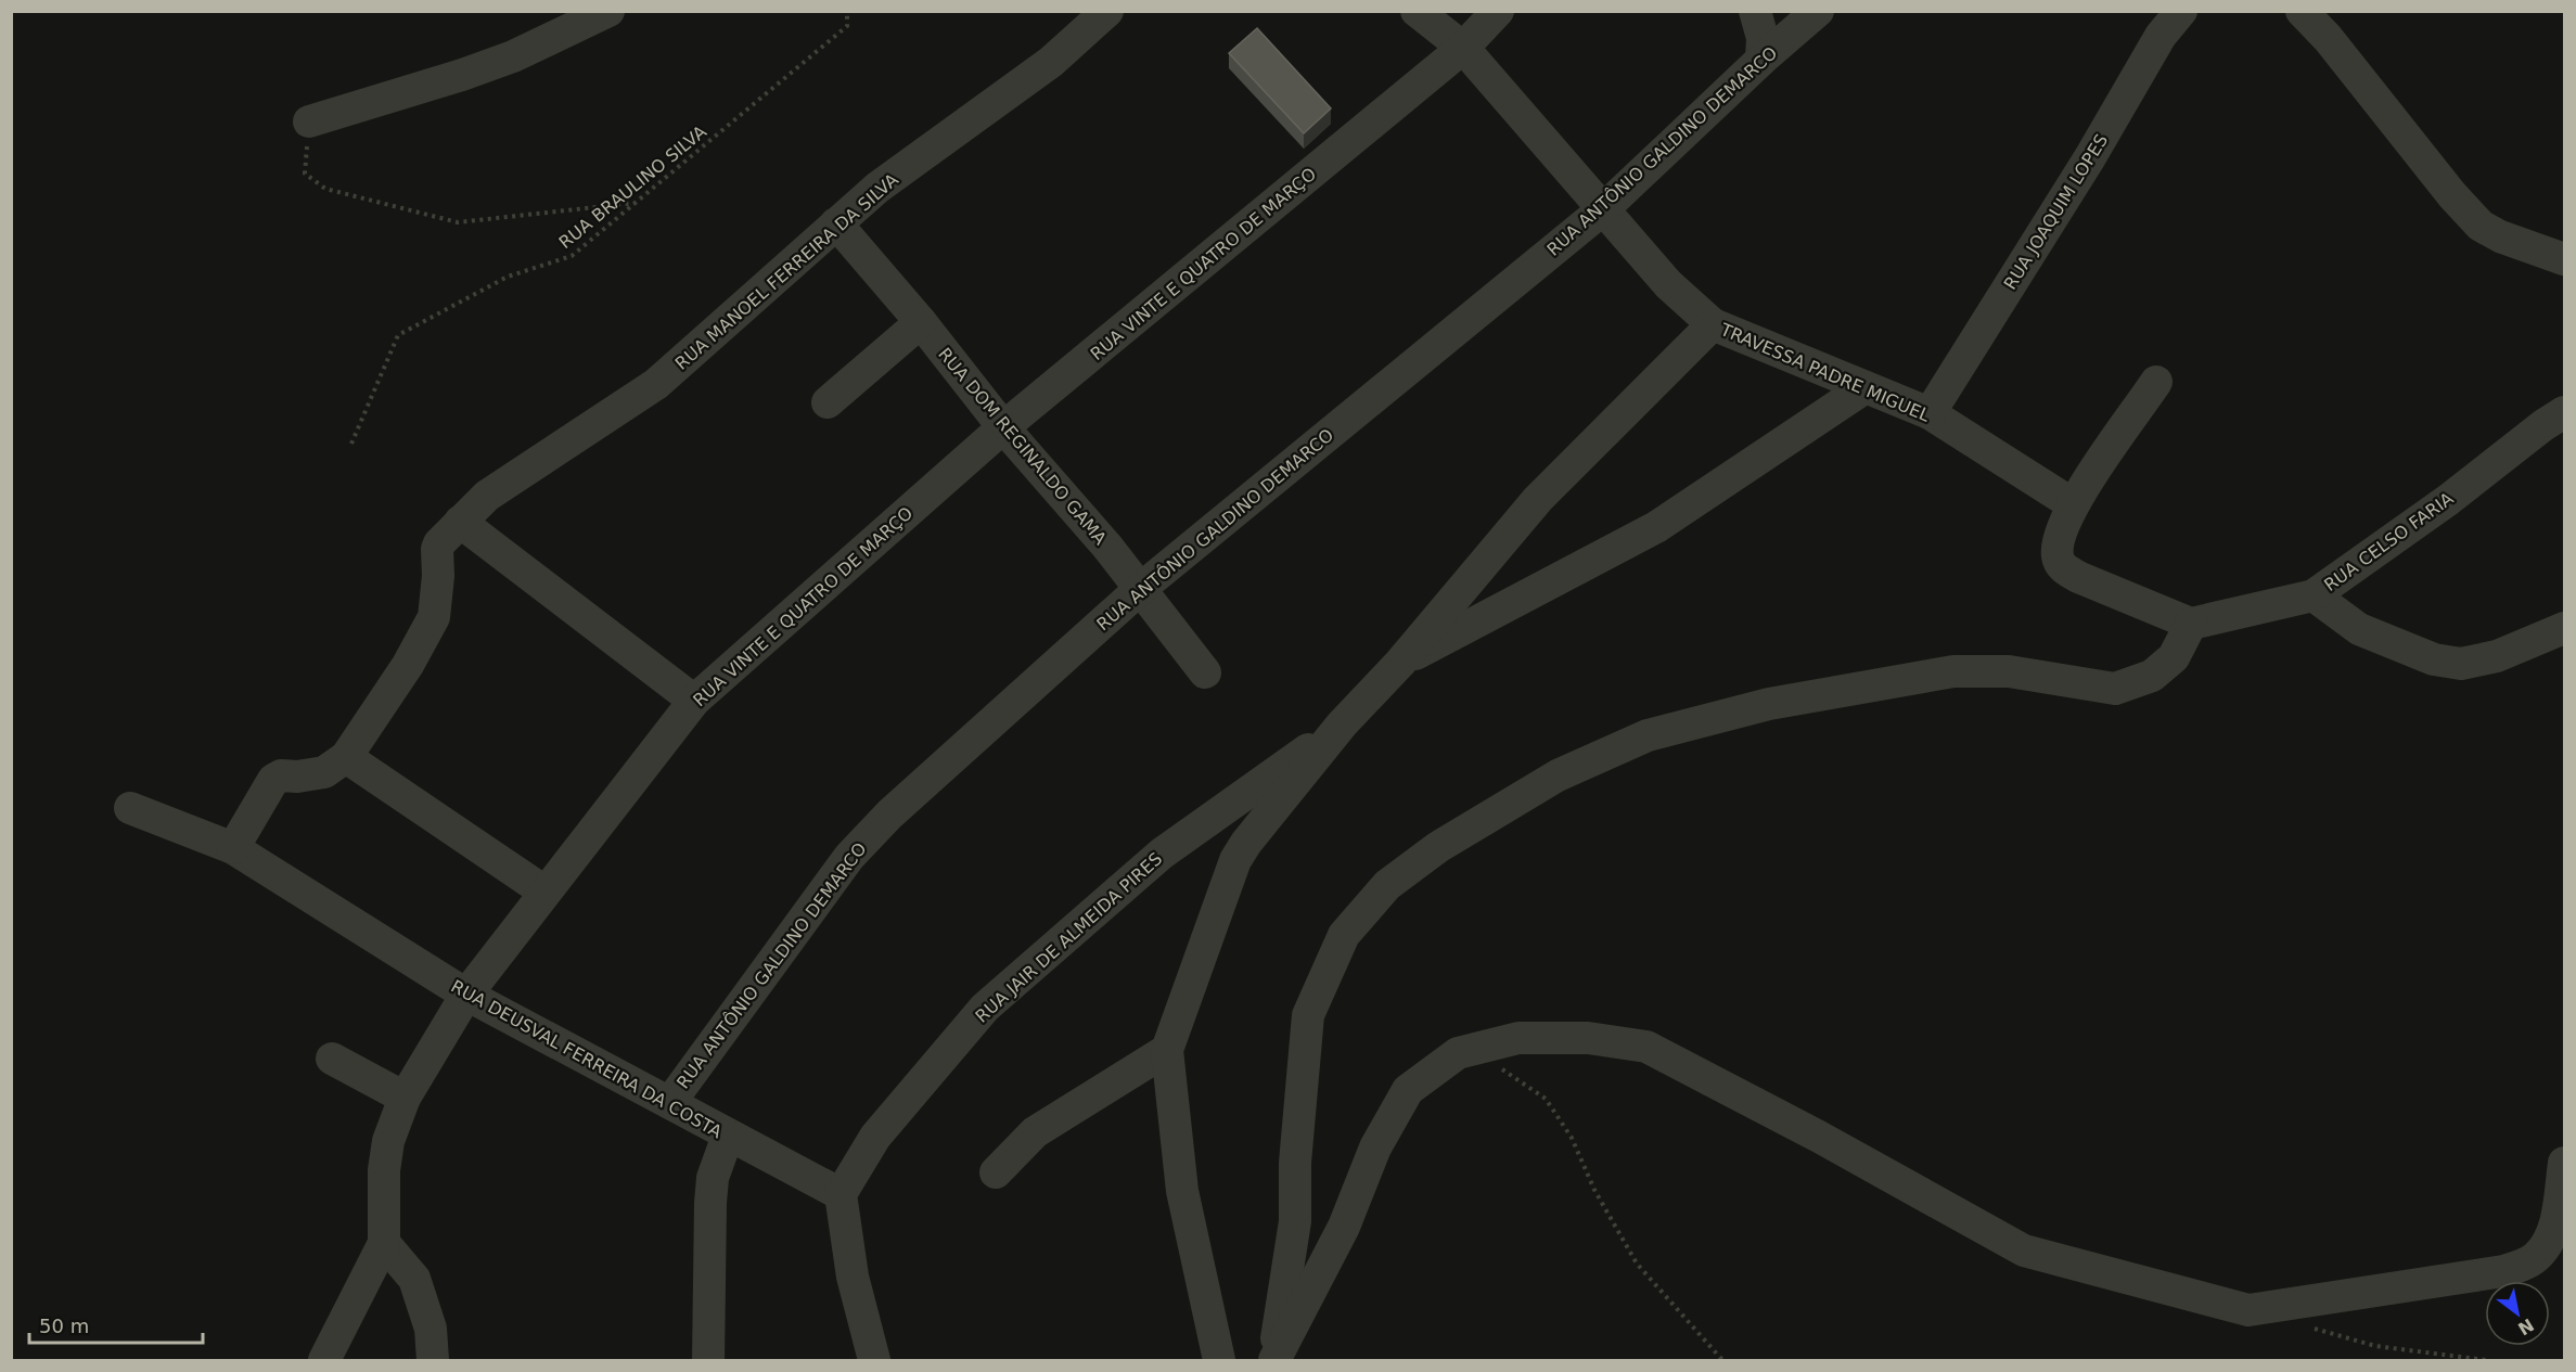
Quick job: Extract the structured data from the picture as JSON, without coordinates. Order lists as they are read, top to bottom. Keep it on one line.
{"streets":{"street":["RUA ANTÔNIO GALDINO DEMARCO","RUA JOAQUIM LOPES","RUA VINTE E QUATRO DE MARÇO","RUA MANOEL FERREIRA DA SILVA","TRAVESSA PADRE MIGUEL","RUA DOM REGINALDO GAMA","RUA CELSO FARIA","RUA JAIR DE ALMEIDA PIRES","RUA DEUSVAL FERREIRA DA COSTA"],"path":["RUA BRAULINO SILVA"]},"crossings":[["RUA ANTÔNIO GALDINO DEMARCO","TRAVESSA PADRE MIGUEL"],["RUA ANTÔNIO GALDINO DEMARCO","RUA DOM REGINALDO GAMA"],["RUA ANTÔNIO GALDINO DEMARCO","RUA DEUSVAL FERREIRA DA COSTA"],["RUA JOAQUIM LOPES","TRAVESSA PADRE MIGUEL"],["RUA VINTE E QUATRO DE MARÇO","TRAVESSA PADRE MIGUEL"],["RUA VINTE E QUATRO DE MARÇO","RUA DOM REGINALDO GAMA"],["RUA VINTE E QUATRO DE MARÇO","RUA DEUSVAL FERREIRA DA COSTA"],["RUA MANOEL FERREIRA DA SILVA","RUA DOM REGINALDO GAMA"],["RUA MANOEL FERREIRA DA SILVA","RUA DEUSVAL FERREIRA DA COSTA"],["RUA JAIR DE ALMEIDA PIRES","RUA DEUSVAL FERREIRA DA COSTA"]],"scale_bar":"50 m","north":"bottom right"}
